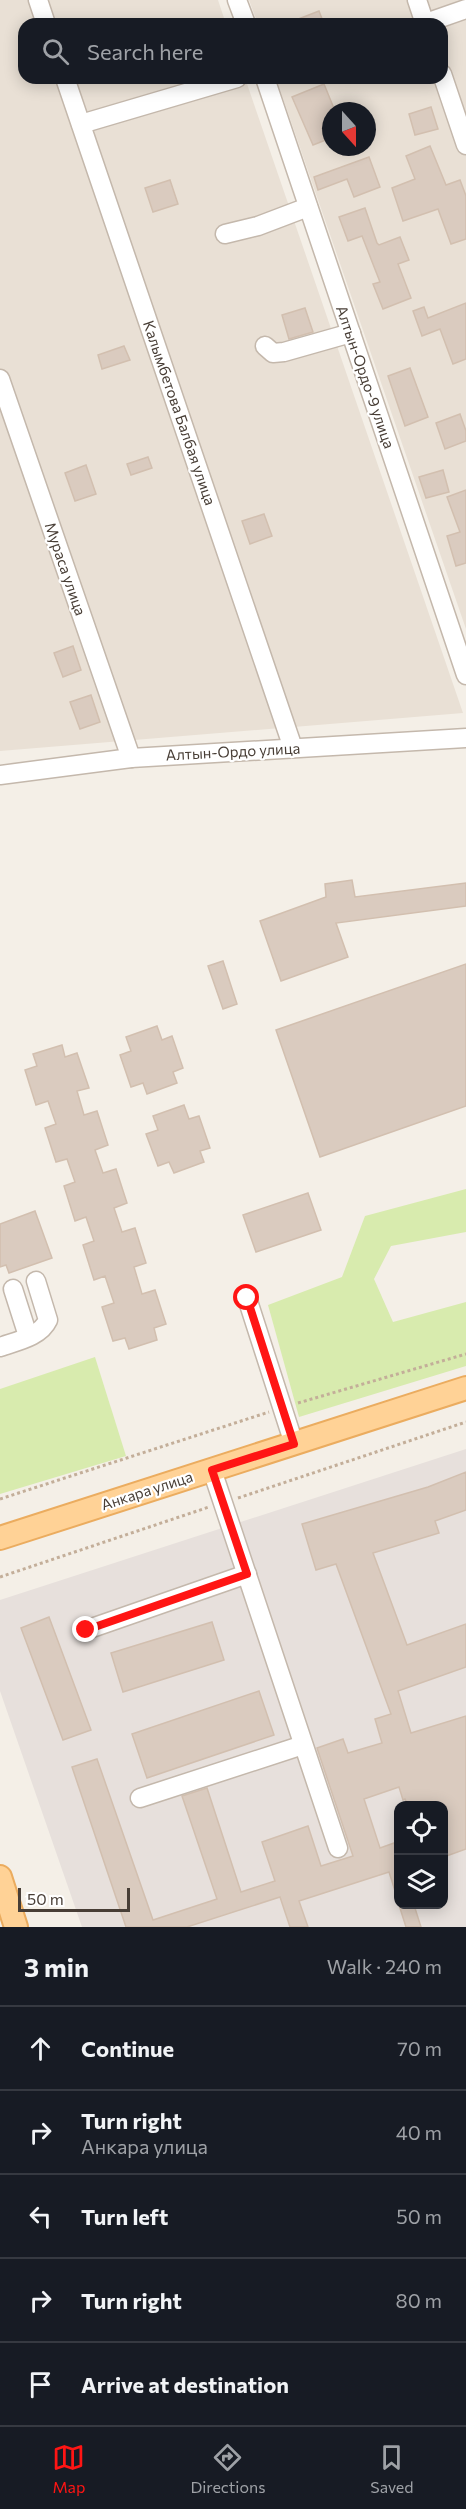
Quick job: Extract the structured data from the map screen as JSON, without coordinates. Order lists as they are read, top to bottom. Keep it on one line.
{"streets":{"main road":["Анкара улица"],"street":["Алтын-Ордо-9 улица","Калымбетова Балбая улица","Мураса улица","Алтын-Ордо улица"]},"crossings":[["Калымбетова Балбая улица","Алтын-Ордо улица"],["Мураса улица","Алтын-Ордо улица"]],"scale_bar":"50 m","north":"bottom","page":{"search":"Search here","scale":"50 m","heading":["3 min","Walk · 240 m"],"list":[["Continue","70 m"],["Turn right","Анкара улица","40 m"],["Turn left","50 m"],["Turn right","80 m"],"Arrive at destination"],"nav":["Map","Directions","Saved"]}}
